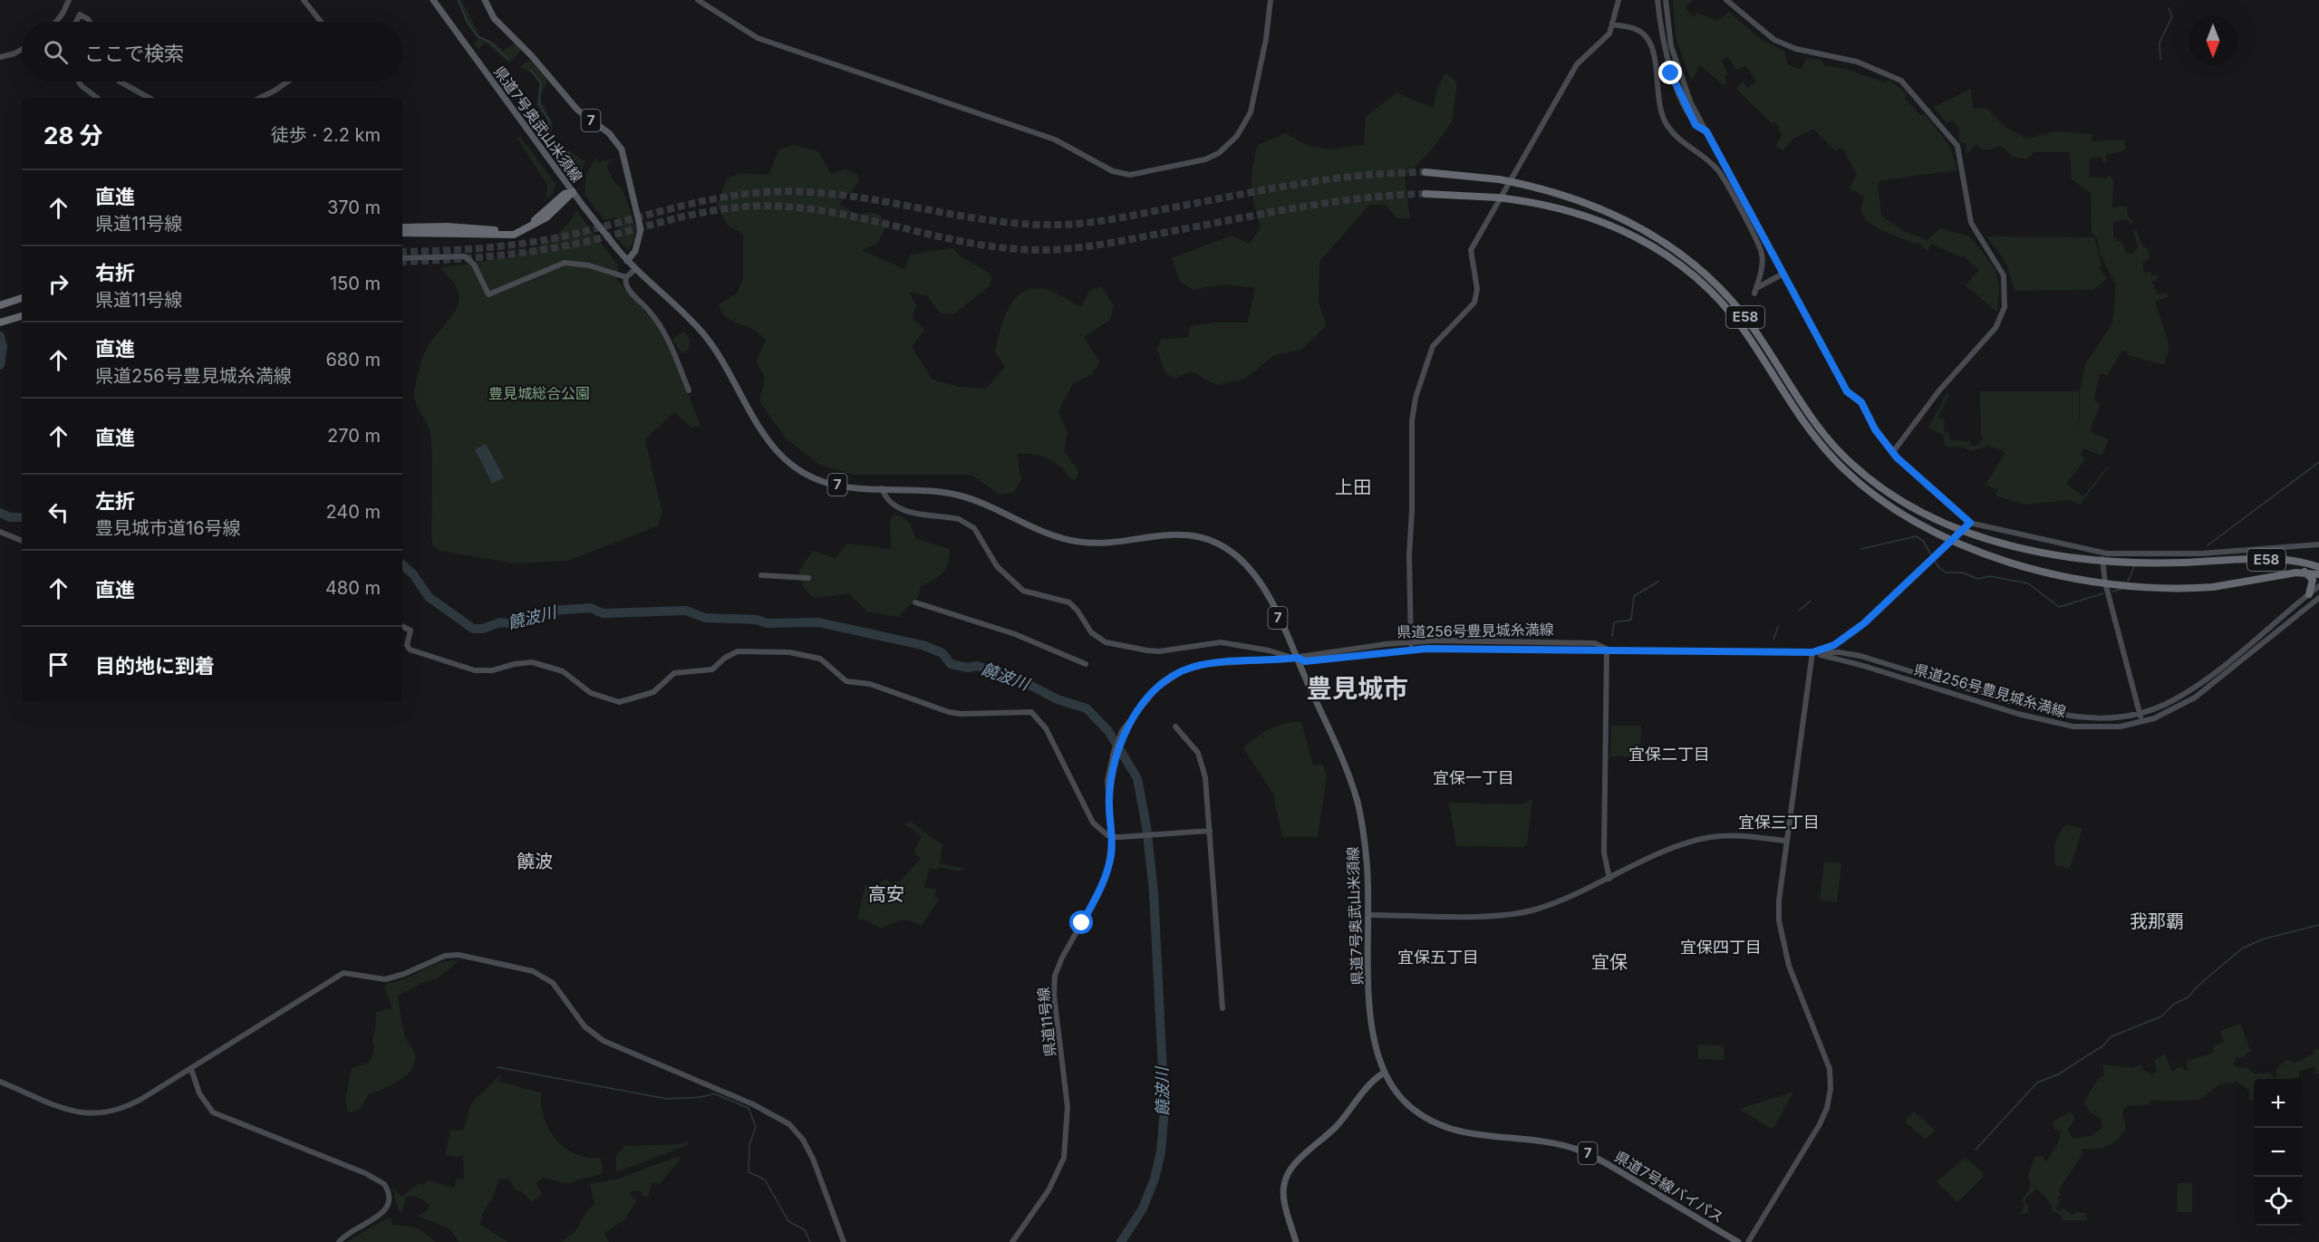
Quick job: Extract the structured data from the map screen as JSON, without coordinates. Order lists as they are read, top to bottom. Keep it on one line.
{"streets":{"highway":["E58"],"main road":["7","県道7号奥武山米須線","県道7号線バイパス"],"street":["県道256号豊見城糸満線","県道11号線"]},"crossings":[["7","県道7号奥武山米須線"],["県道7号奥武山米須線","県道256号豊見城糸満線"],["県道7号奥武山米須線","県道11号線"],["県道7号奥武山米須線","県道7号線バイパス"],["県道256号豊見城糸満線","県道11号線"]],"districts":["上田","豊見城市","宜保二丁目","宜保一丁目","宜保三丁目","饒波","高安","我那覇","宜保四丁目","宜保五丁目","宜保"],"water":["饒波川"],"parks":["豊見城総合公園"],"north":"bottom","page":{"search":"ここで検索","heading":["28 分","徒歩 · 2.2 km"],"list":[["直進","県道11号線","370 m"],["右折","県道11号線","150 m"],["直進","県道256号豊見城糸満線","680 m"],["直進","270 m"],["左折","豊見城市道16号線","240 m"],["直進","480 m"],"目的地に到着"],"map_buttons":["+","−"]}}
